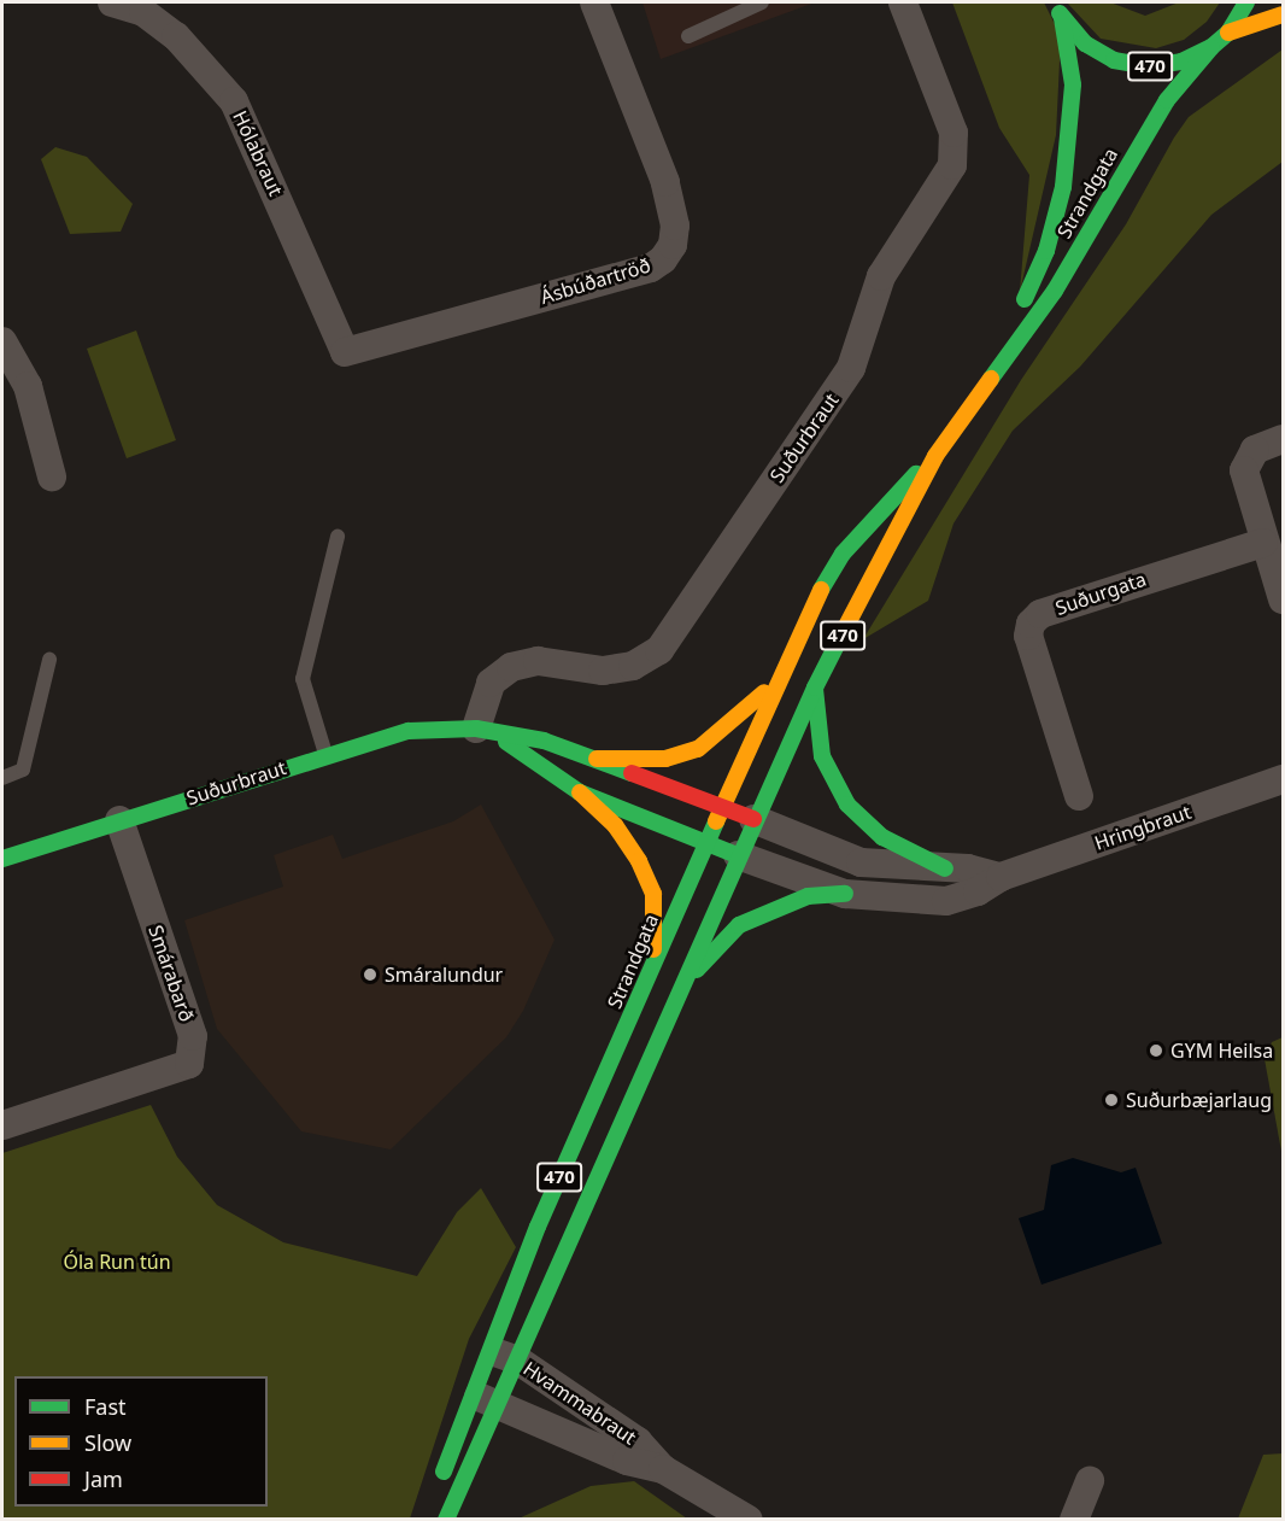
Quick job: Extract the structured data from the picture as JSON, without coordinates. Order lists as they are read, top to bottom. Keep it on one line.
{"streets":{"main road":["470","Strandgata","Suðurbraut"],"street":["Hólabraut","Ásbúðartröð","Suðurgata","Hringbraut","Smárabarð","Hvammabraut"]},"crossings":[["470","Strandgata"],["Hólabraut","Ásbúðartröð"],["Strandgata","Suðurbraut"],["Strandgata","Hringbraut"],["Strandgata","Hvammabraut"],["Suðurbraut","Hringbraut"],["Suðurbraut","Smárabarð"]],"parks":["Óla Run tún"],"places":["Smáralundur","GYM Heilsa","Suðurbæjarlaug"],"legend":["Fast","Slow","Jam"]}
